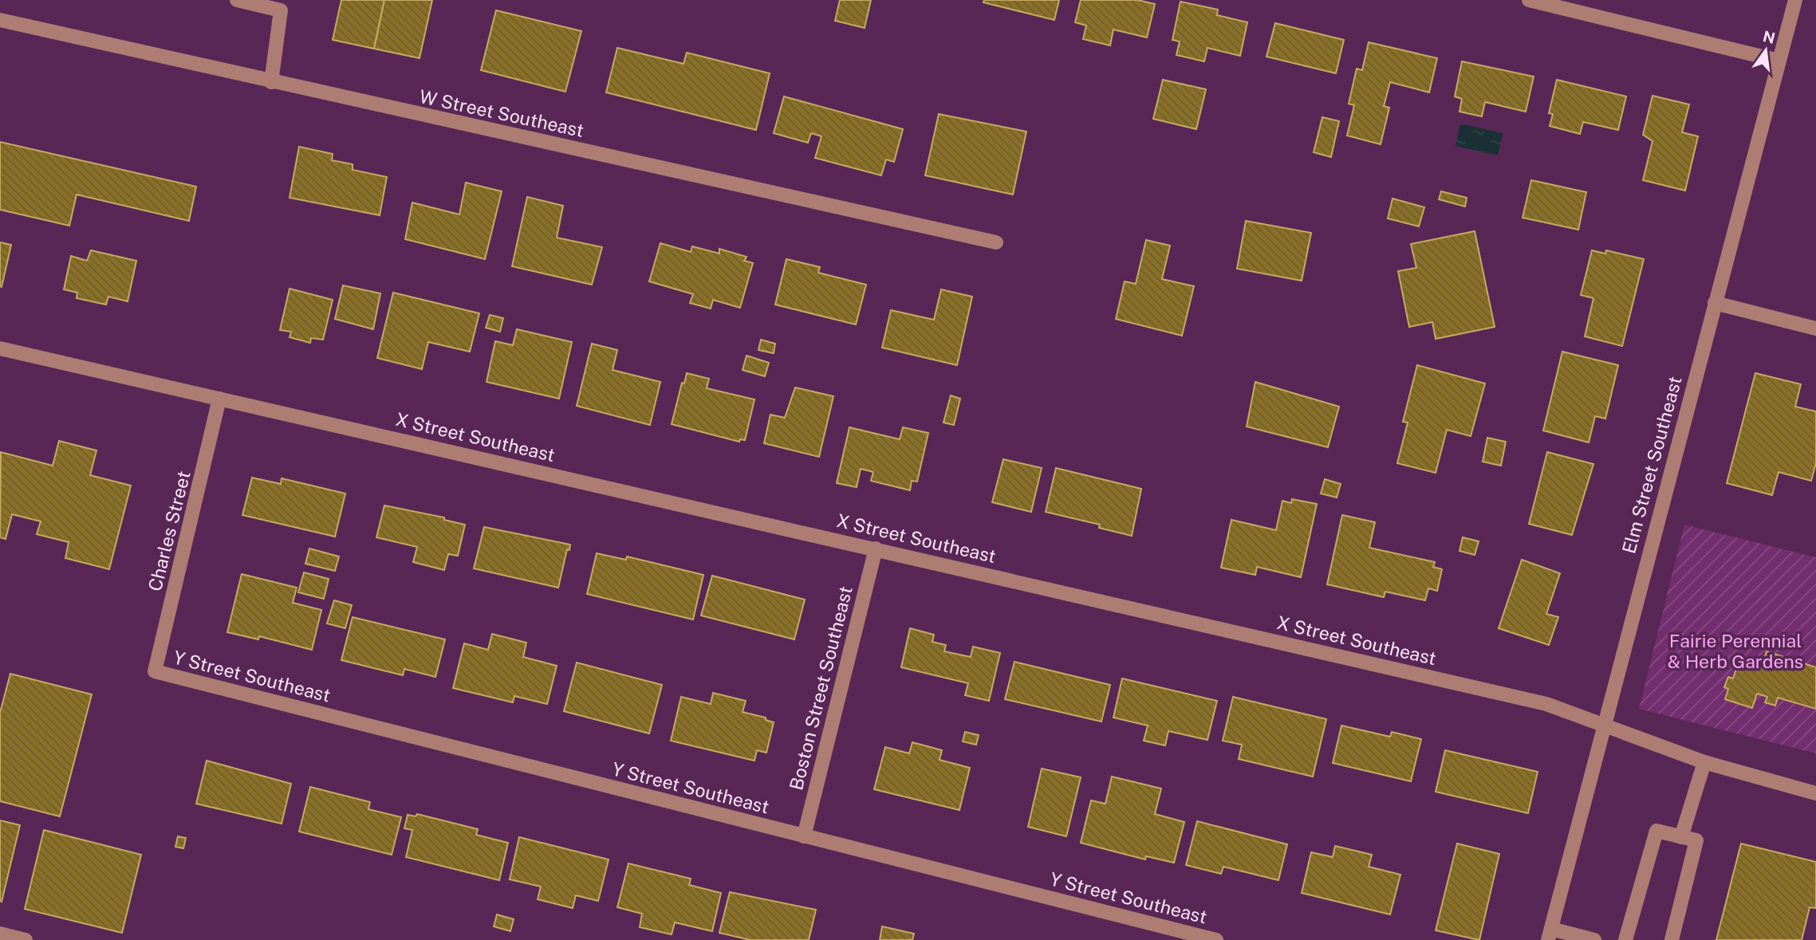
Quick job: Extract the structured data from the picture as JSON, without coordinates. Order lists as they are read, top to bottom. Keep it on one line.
{"streets":{"street":["W Street Southeast","X Street Southeast","Elm Street Southeast","Charles Street","Y Street Southeast","Boston Street Southeast"]},"crossings":[["X Street Southeast","Elm Street Southeast"],["X Street Southeast","Charles Street"],["X Street Southeast","Boston Street Southeast"],["Charles Street","Y Street Southeast"],["Y Street Southeast","Boston Street Southeast"]],"parks":["Fairie Perennial & Herb Gardens"],"north":"top"}
